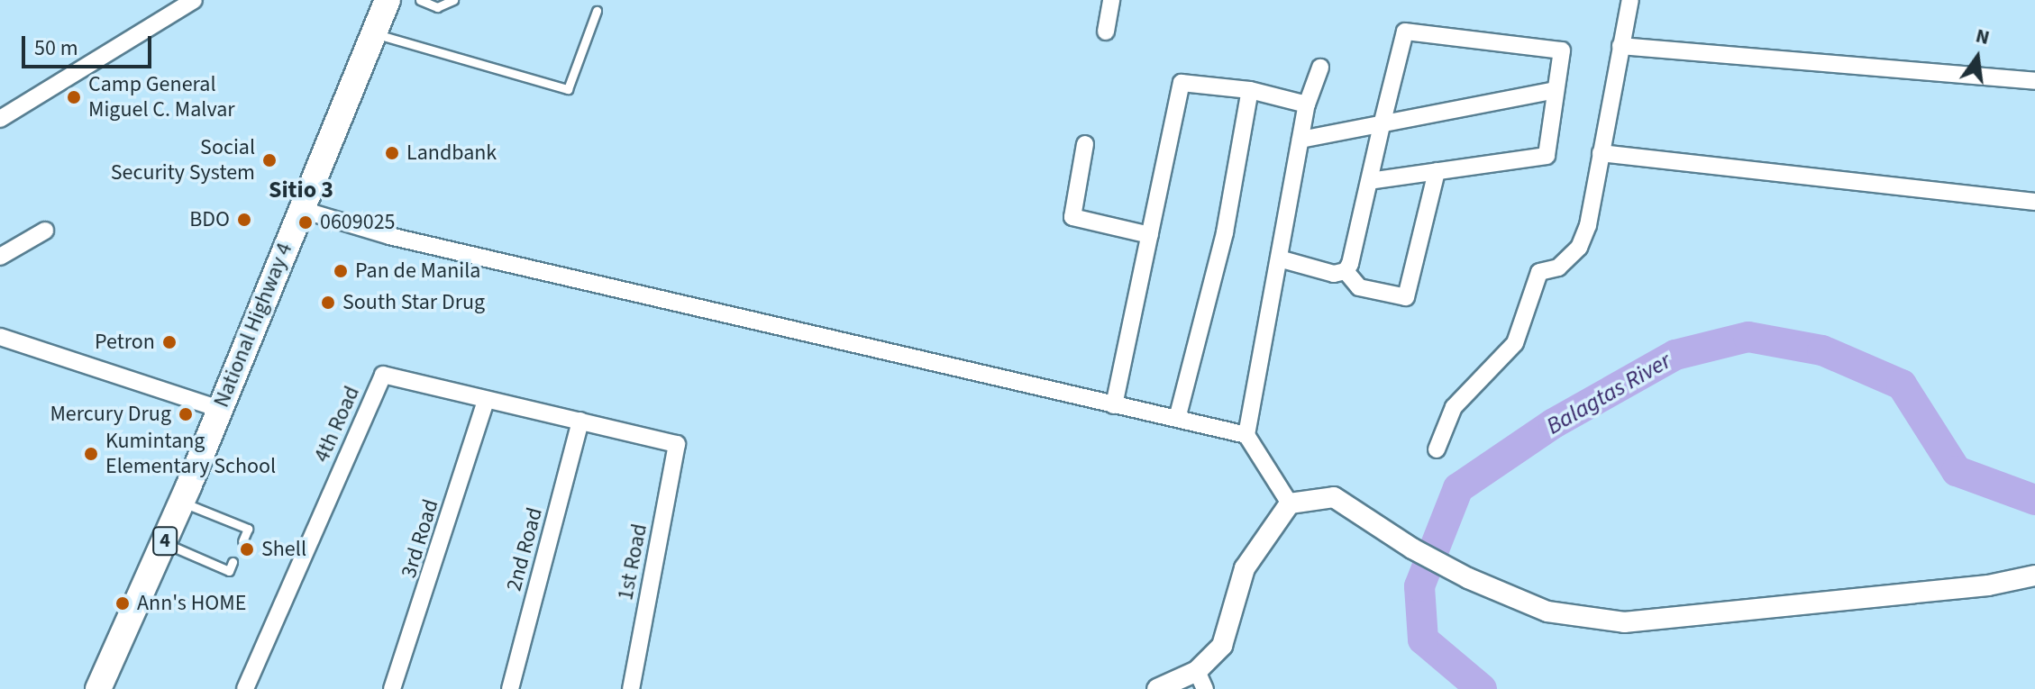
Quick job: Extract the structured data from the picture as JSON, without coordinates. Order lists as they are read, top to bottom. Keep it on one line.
{"streets":{"main road":["National Highway 4","4"],"street":["4th Road","3rd Road","2nd Road","1st Road"]},"crossings":[["4th Road","3rd Road"],["4th Road","2nd Road"],["4th Road","1st Road"]],"districts":["Sitio 3"],"water":["Balagtas River"],"places":["Camp General Miguel C. Malvar","Landbank","Social Security System","BDO","0609025","Pan de Manila","South Star Drug","Petron","Mercury Drug","Kumintang Elementary School","Shell","Ann's HOME"],"scale_bar":"50 m","north":"top"}
